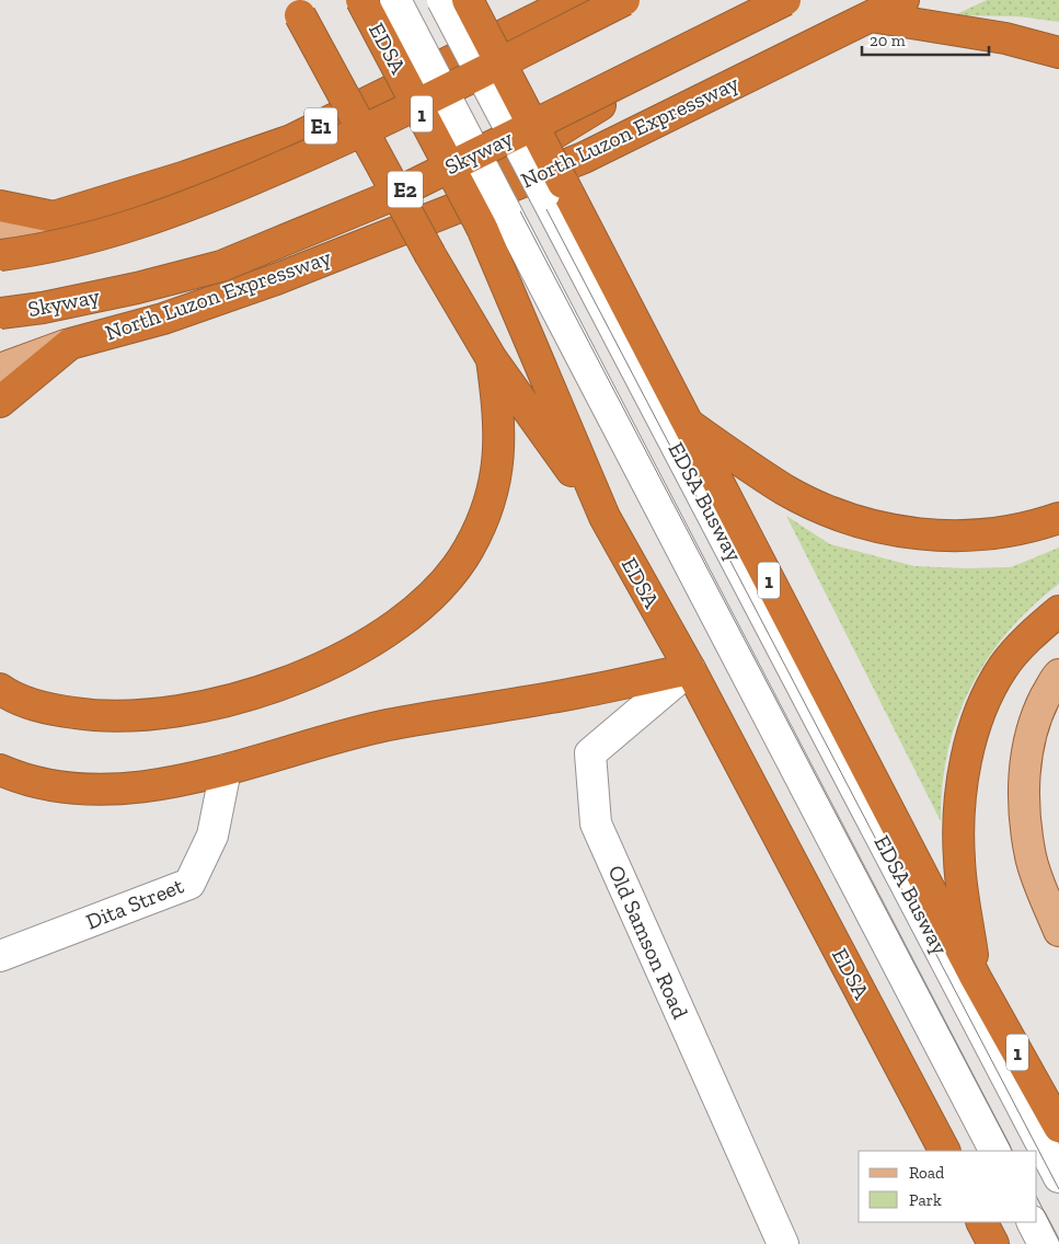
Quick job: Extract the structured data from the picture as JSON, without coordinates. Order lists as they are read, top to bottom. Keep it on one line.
{"streets":{"highway":["EDSA","1","E1","North Luzon Expressway","Skyway","E2"],"street":["EDSA Busway","Dita Street","Old Samson Road"]},"crossings":[["EDSA","Old Samson Road"],["1","EDSA Busway"]],"legend":["Road","Park"],"scale_bar":"20 m"}
